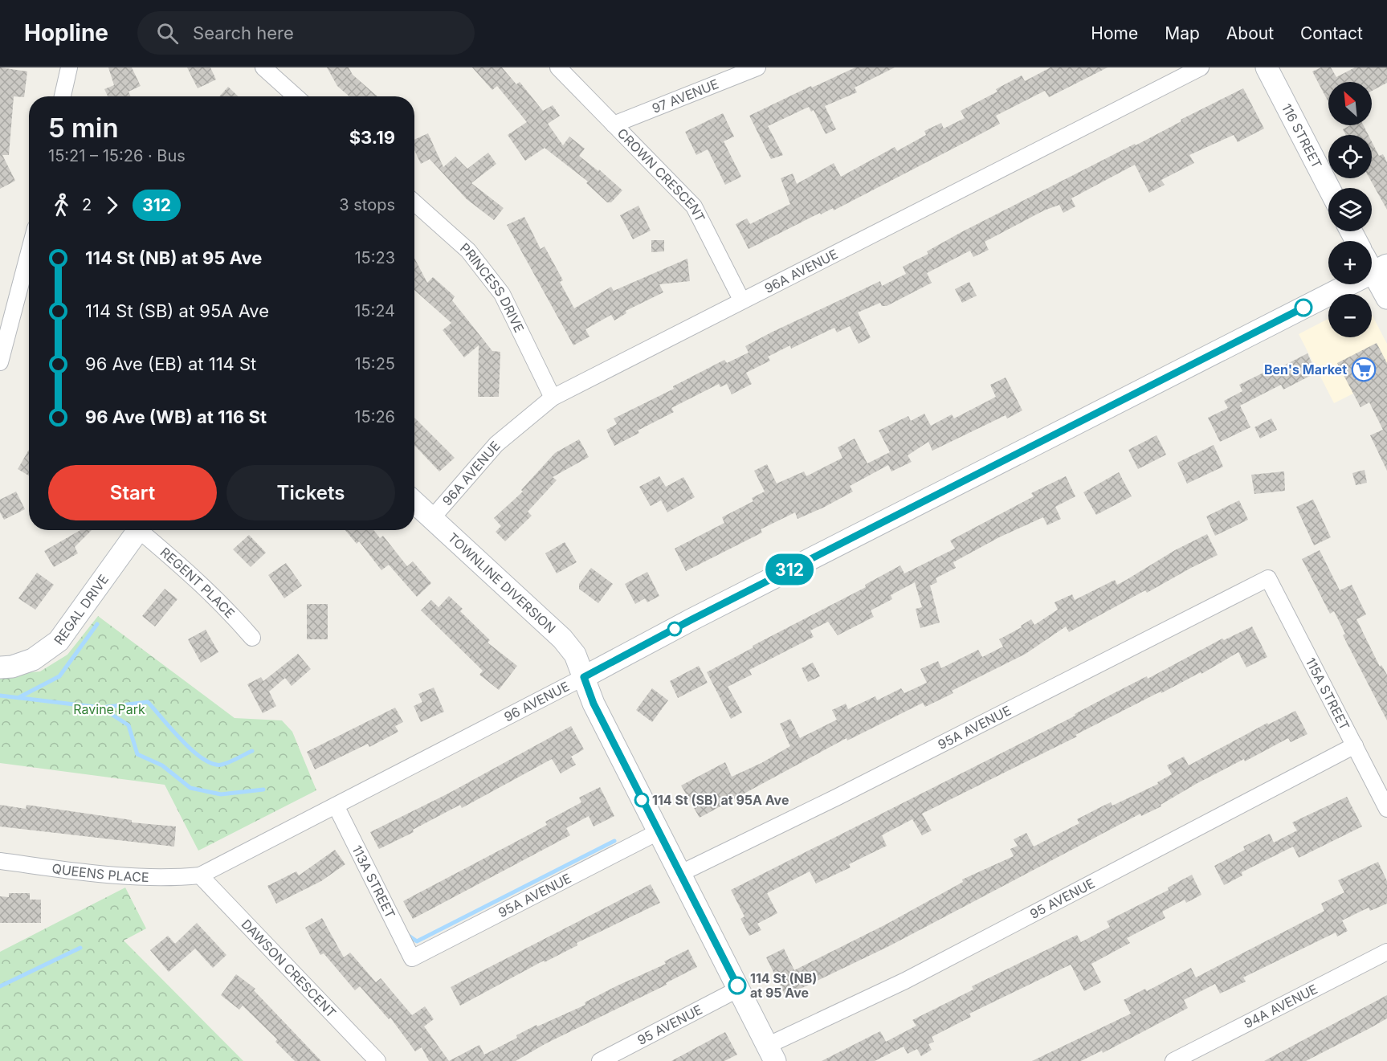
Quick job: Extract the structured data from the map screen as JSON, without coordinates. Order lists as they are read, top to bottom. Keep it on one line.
{"streets":{"street":["97 AVENUE","116 STREET","CROWN CRESCENT","96A AVENUE","PRINCESS DRIVE","REGENT PLACE","TOWNLINE DIVERSION","REGAL DRIVE","115A STREET","96 AVENUE","95A AVENUE","QUEENS PLACE","113A STREET","95 AVENUE","DAWSON CRESCENT","94A AVENUE"]},"crossings":[["97 AVENUE","CROWN CRESCENT"],["CROWN CRESCENT","96A AVENUE"],["96A AVENUE","PRINCESS DRIVE"],["96A AVENUE","TOWNLINE DIVERSION"],["TOWNLINE DIVERSION","96 AVENUE"],["TOWNLINE DIVERSION","95A AVENUE"],["TOWNLINE DIVERSION","95 AVENUE"],["115A STREET","95A AVENUE"],["115A STREET","95 AVENUE"],["96 AVENUE","QUEENS PLACE"],["96 AVENUE","113A STREET"],["96 AVENUE","DAWSON CRESCENT"],["95A AVENUE","113A STREET"],["QUEENS PLACE","DAWSON CRESCENT"]],"parks":["Ravine Park"],"places":{"supermarket":["Ben's Market"],"other":["114 St (SB) at 95A Ave","114 St (NB) at 95 Ave"]},"lines":["bus line 312"],"north":"top left","page":{"header":"Hopline","search":"Search here","nav":["Home","Map","About","Contact"],"on_map":"312","map_buttons":["+","−"],"heading":["5 min","15:21 – 15:26 · Bus","$3.19"],"legs":["2","312","3 stops"],"list":[{"name":"114 St (NB) at 95 Ave","value":"15:23"},{"name":"114 St (SB) at 95A Ave","value":"15:24"},{"name":"96 Ave (EB) at 114 St","value":"15:25"},{"name":"96 Ave (WB) at 116 St","value":"15:26"}],"buttons":["Start","Tickets"]}}
